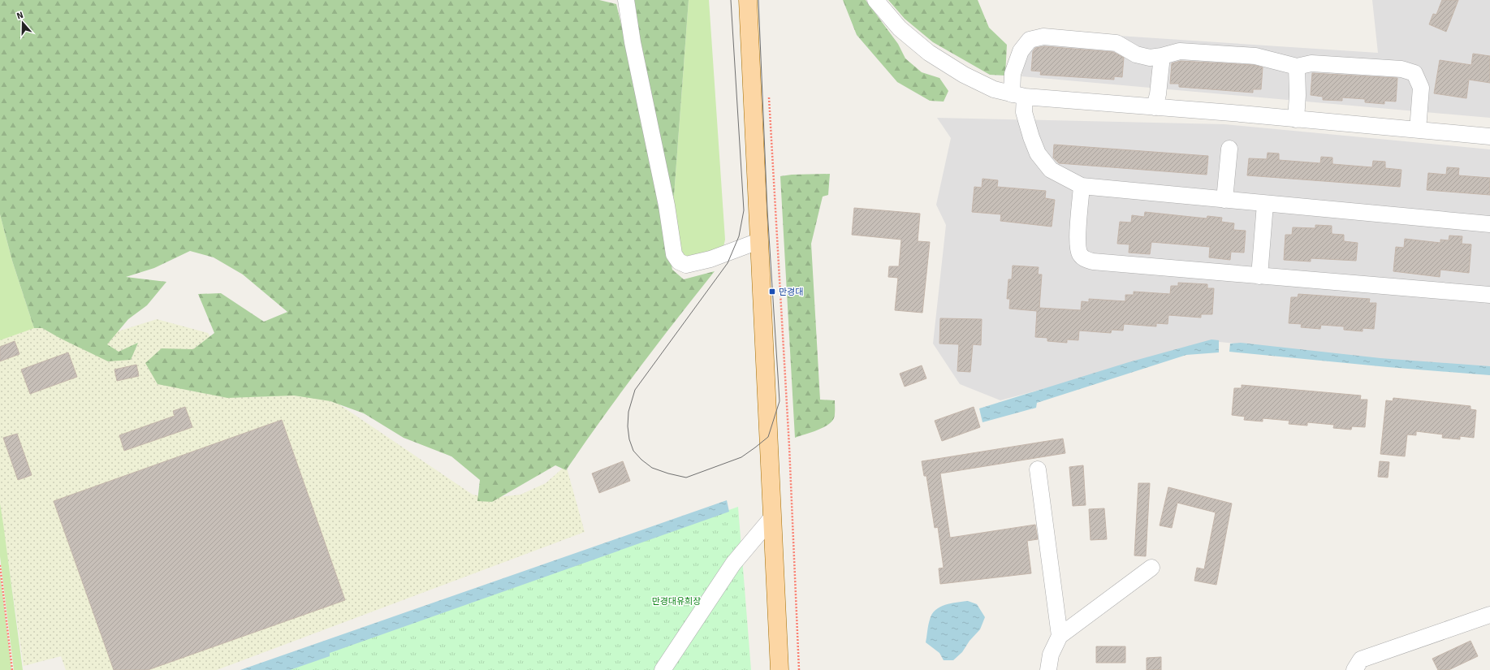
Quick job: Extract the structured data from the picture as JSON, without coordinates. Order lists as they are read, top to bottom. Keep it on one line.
{"parks":["만경대유희장"],"places":{"transit":["만경대"]},"north":"top"}
